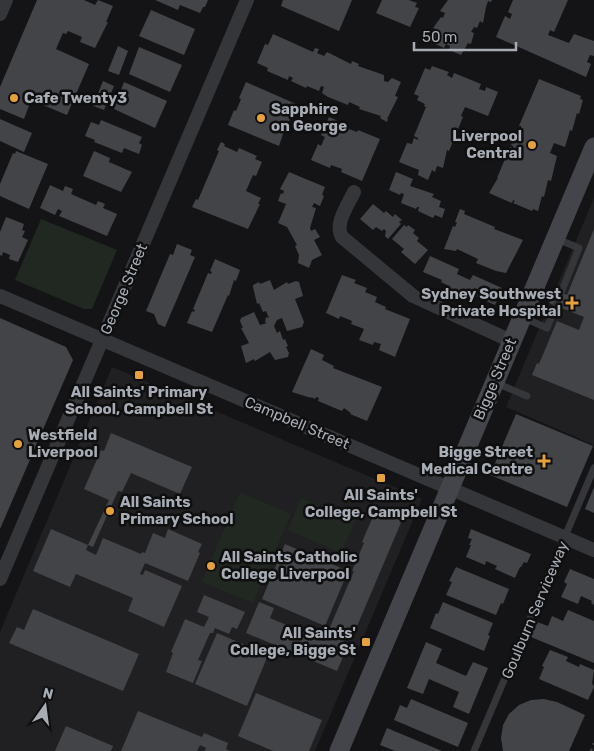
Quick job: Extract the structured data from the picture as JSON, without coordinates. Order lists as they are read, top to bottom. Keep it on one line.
{"streets":{"street":["George Street","Bigge Street","Campbell Street"],"lane":["Goulburn Serviceway"]},"crossings":[["George Street","Campbell Street"],["Bigge Street","Campbell Street"],["Campbell Street","Goulburn Serviceway"]],"places":{"other":["Cafe Twenty3","Sapphire on George","Liverpool Central","Westfield Liverpool","All Saints Primary School","All Saints Catholic College Liverpool"],"health":["Sydney Southwest Private Hospital","Bigge Street Medical Centre"],"transit":["All Saints' Primary School, Campbell St","All Saints' College, Campbell St","All Saints' College, Bigge St"]},"scale_bar":"50 m","north":"top"}
